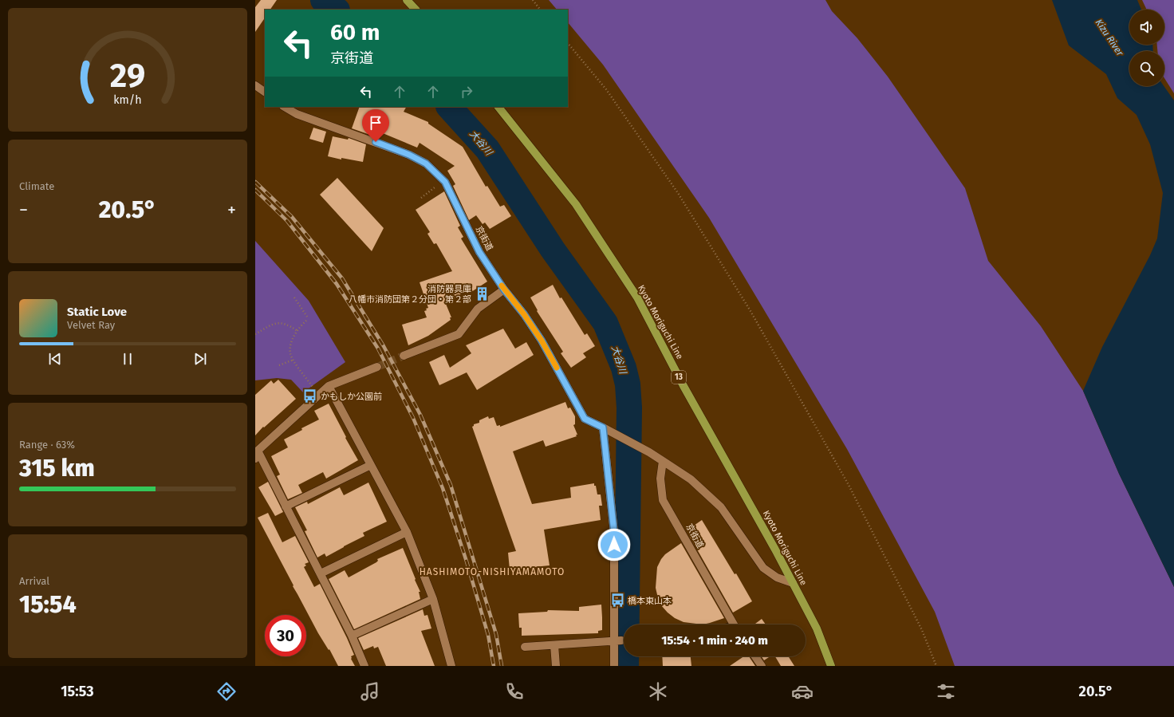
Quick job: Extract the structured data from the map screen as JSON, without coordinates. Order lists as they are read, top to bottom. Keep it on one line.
{"streets":{"main road":["Kyoto Moriguchi Line","13"],"street":["京街道"]},"districts":["HASHIMOTO-NISHIYAMAMOTO"],"water":["Kizu River","大谷川"],"places":{"building":["消防器具庫 八幡市消防団第２分団・第２部"],"bus stop":["かもしか公園前","橋本東山本"]},"page":{"turn":["60 m","京街道"],"tile":["Climate",["Range · 63%","315 km"],["Arrival","15:54"]],"heat":["−","20.5°","+"],"song":["Static Love","Velvet Ray"],"limit":"30","trip":"15:54 · 1 min · 240 m","tabs":["15:53","20.5°"],"gauge":["29","km/h"]}}
